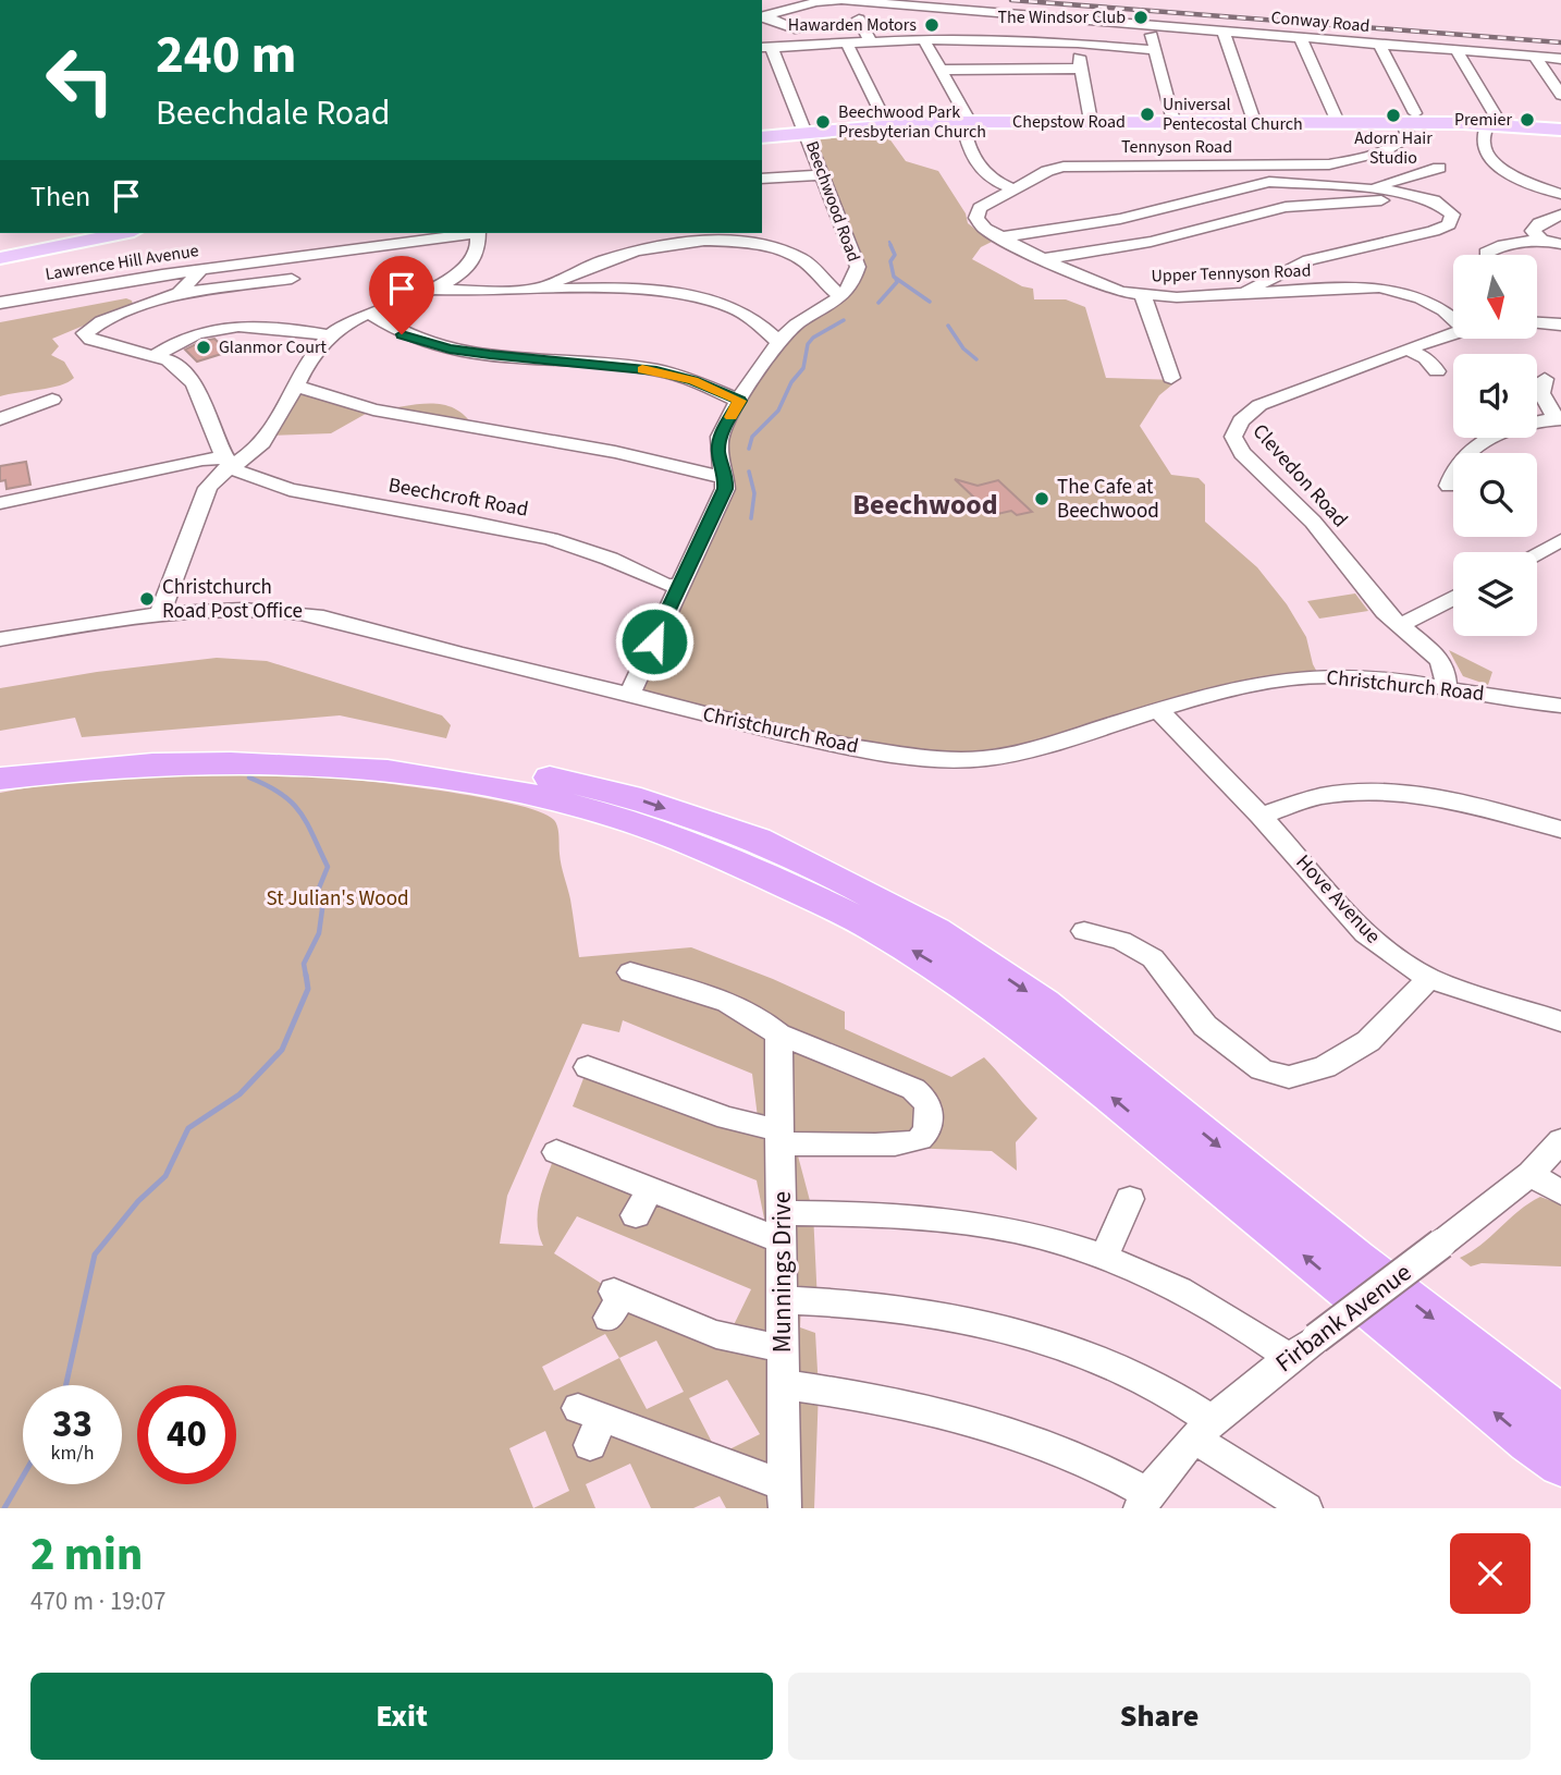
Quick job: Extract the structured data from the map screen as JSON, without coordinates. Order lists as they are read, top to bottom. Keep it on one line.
{"streets":{"main road":["Chepstow Road"],"street":["Conway Road","Tennyson Road","Beechwood Road","Lawrence Hill Avenue","Upper Tennyson Road","Clevedon Road","Beechcroft Road","Christchurch Road","Hove Avenue","Munnings Drive","Firbank Avenue"]},"crossings":[["Chepstow Road","Tennyson Road"],["Chepstow Road","Beechwood Road"],["Tennyson Road","Upper Tennyson Road"],["Beechwood Road","Beechcroft Road"],["Beechwood Road","Christchurch Road"],["Clevedon Road","Christchurch Road"],["Christchurch Road","Hove Avenue"]],"districts":["Beechwood"],"parks":["St Julian's Wood"],"places":["The Windsor Club","Hawarden Motors","Universal Pentecostal Church","Adorn Hair Studio","Premier","Beechwood Park Presbyterian Church","Glanmor Court","The Cafe at Beechwood","Christchurch Road Post Office"],"north":"bottom","page":{"turn":["240 m","Beechdale Road"],"then":"Then","speed":"33 km/h","limit":"40","heading":["2 min","470 m · 19:07"],"buttons":["Exit","Share"]}}
